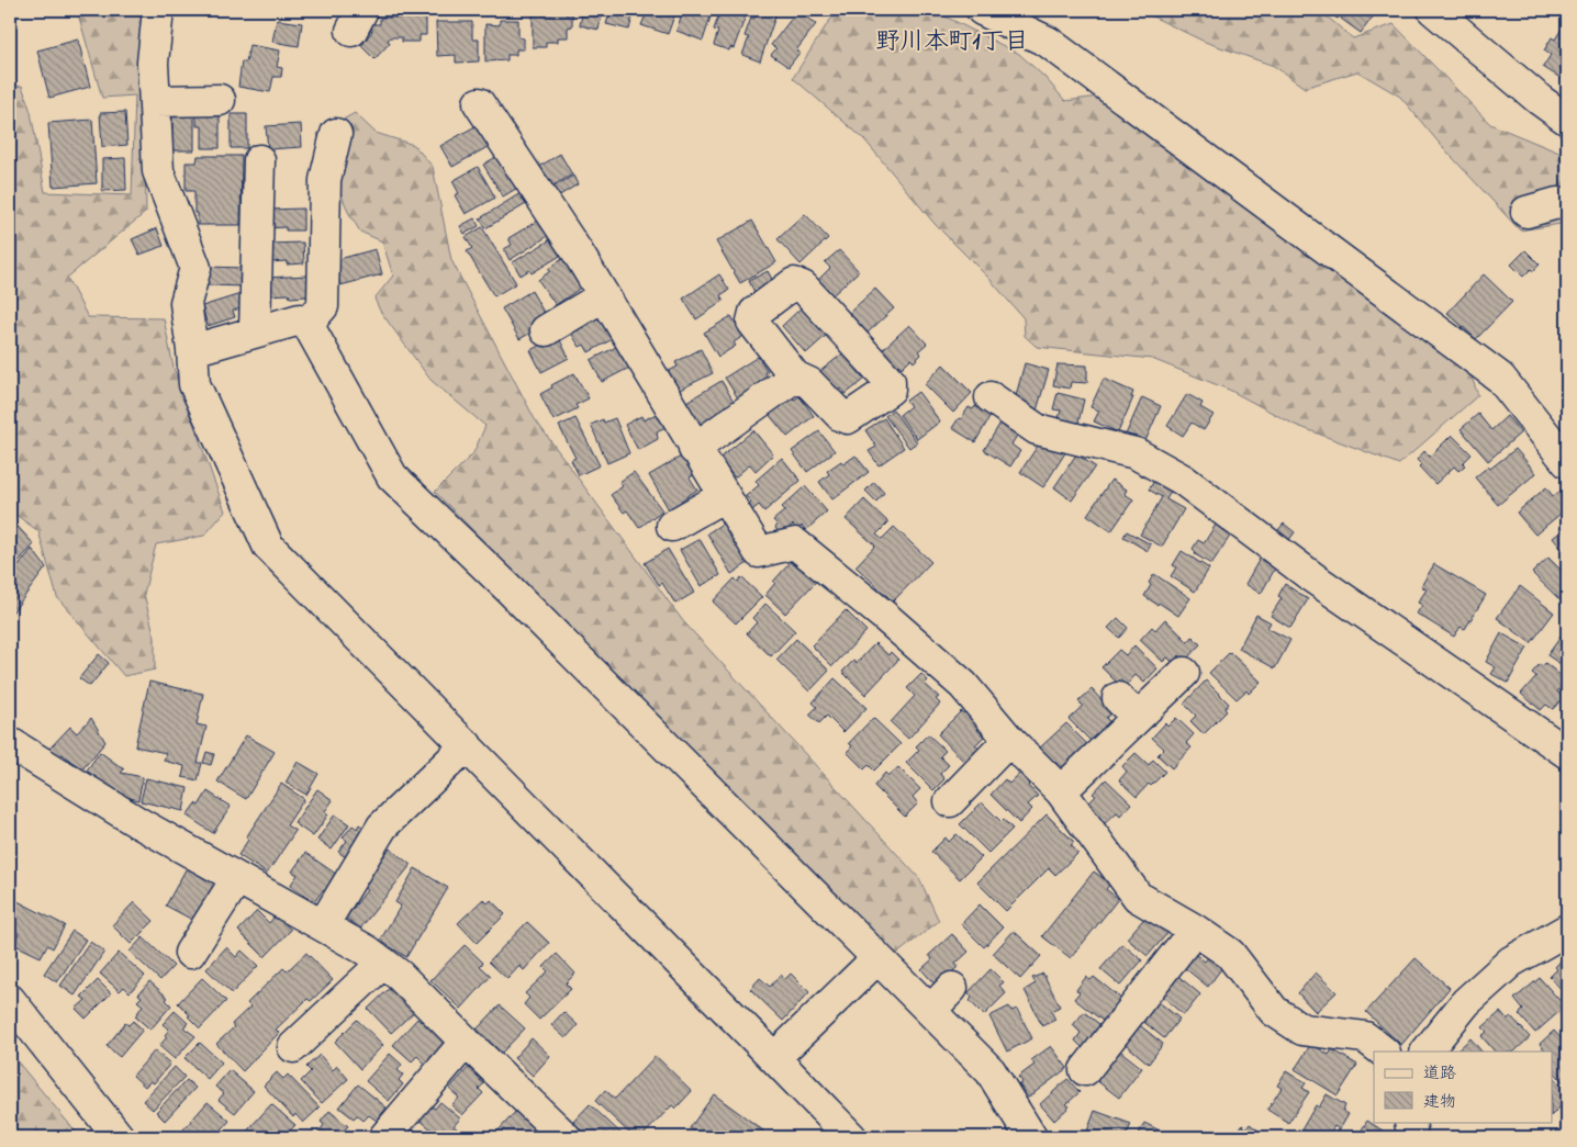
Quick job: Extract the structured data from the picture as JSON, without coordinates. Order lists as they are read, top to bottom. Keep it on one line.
{"districts":["野川本町1丁目"],"legend":["道路","建物"]}
